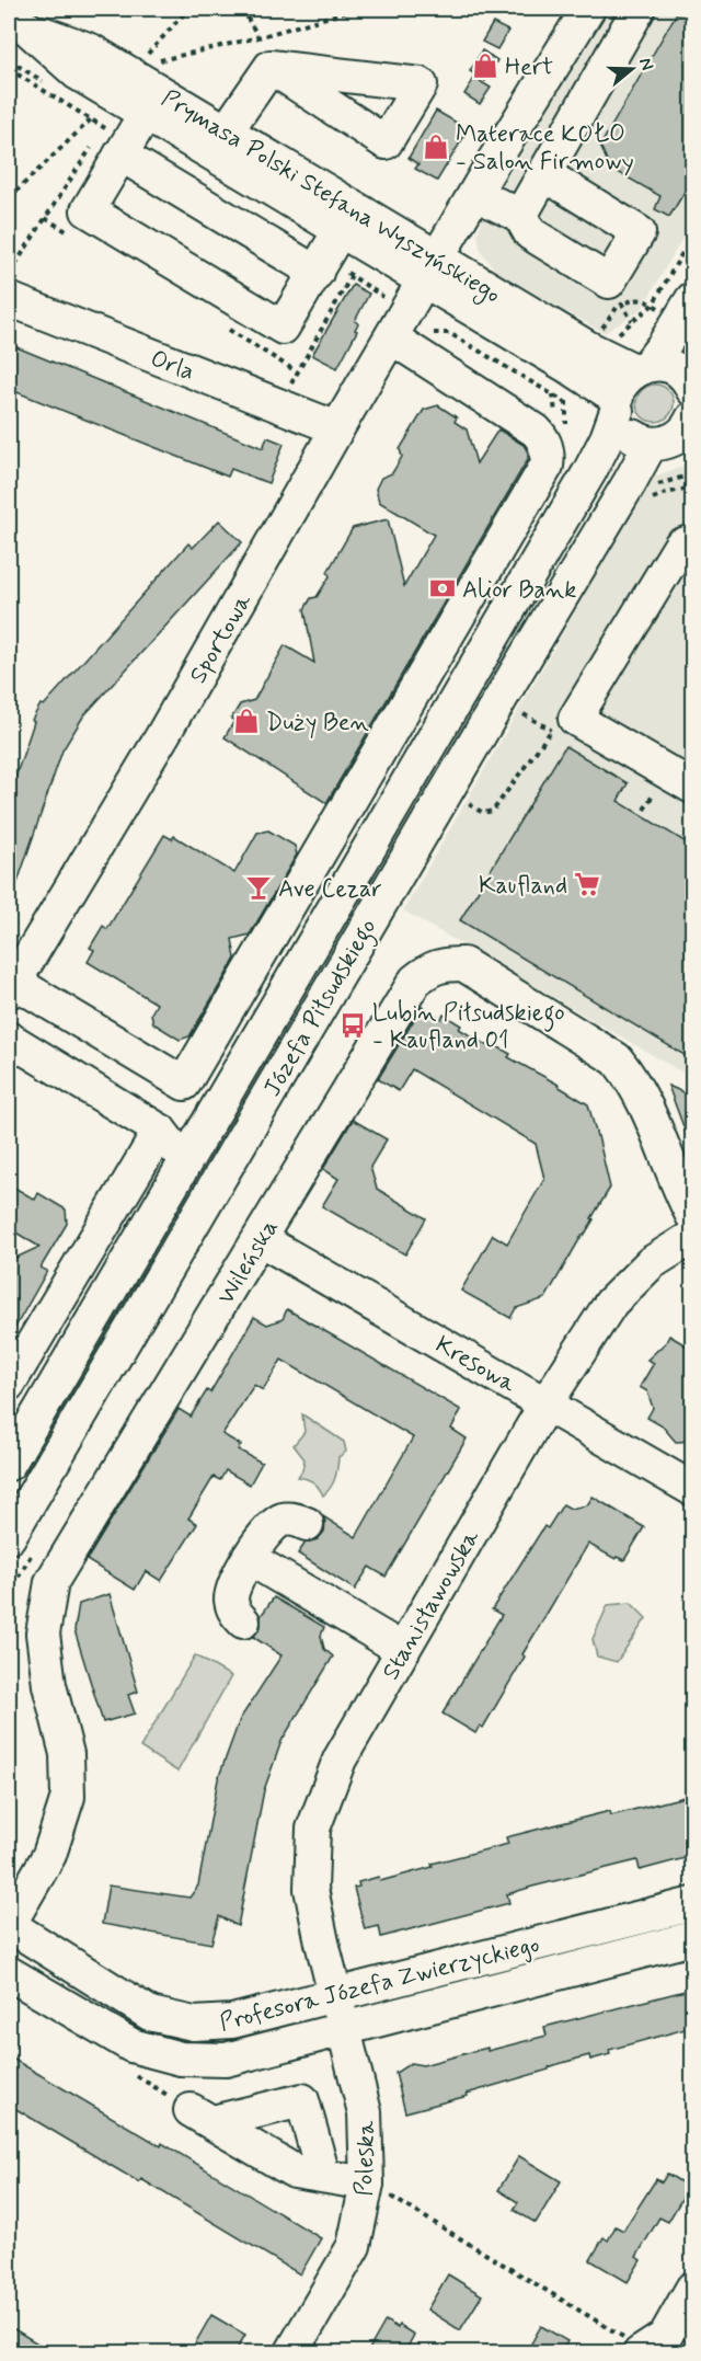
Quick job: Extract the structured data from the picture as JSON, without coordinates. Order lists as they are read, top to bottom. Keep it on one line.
{"streets":{"street":["Prymasa Polski Stefana Wyszyńskiego","Orla","Sportowa","Józefa Piłsudskiego","Wileńska","Kresowa","Stanisławowska","Profesora Józefa Zwierzyckiego","Poleska"]},"crossings":[["Prymasa Polski Stefana Wyszyńskiego","Sportowa"],["Prymasa Polski Stefana Wyszyńskiego","Józefa Piłsudskiego"],["Orla","Sportowa"],["Wileńska","Kresowa"],["Wileńska","Stanisławowska"],["Wileńska","Profesora Józefa Zwierzyckiego"],["Kresowa","Stanisławowska"],["Stanisławowska","Profesora Józefa Zwierzyckiego"],["Stanisławowska","Poleska"],["Profesora Józefa Zwierzyckiego","Poleska"]],"places":{"shop":["Hert","Materace KOŁO - Salon Firmowy","Duży Ben"],"bank":["Alior Bank"],"supermarket":["Kaufland"],"bar":["Ave Cezar"],"bus stop":["Lubin Piłsudskiego - Kaufland 01"]},"north":"right"}
